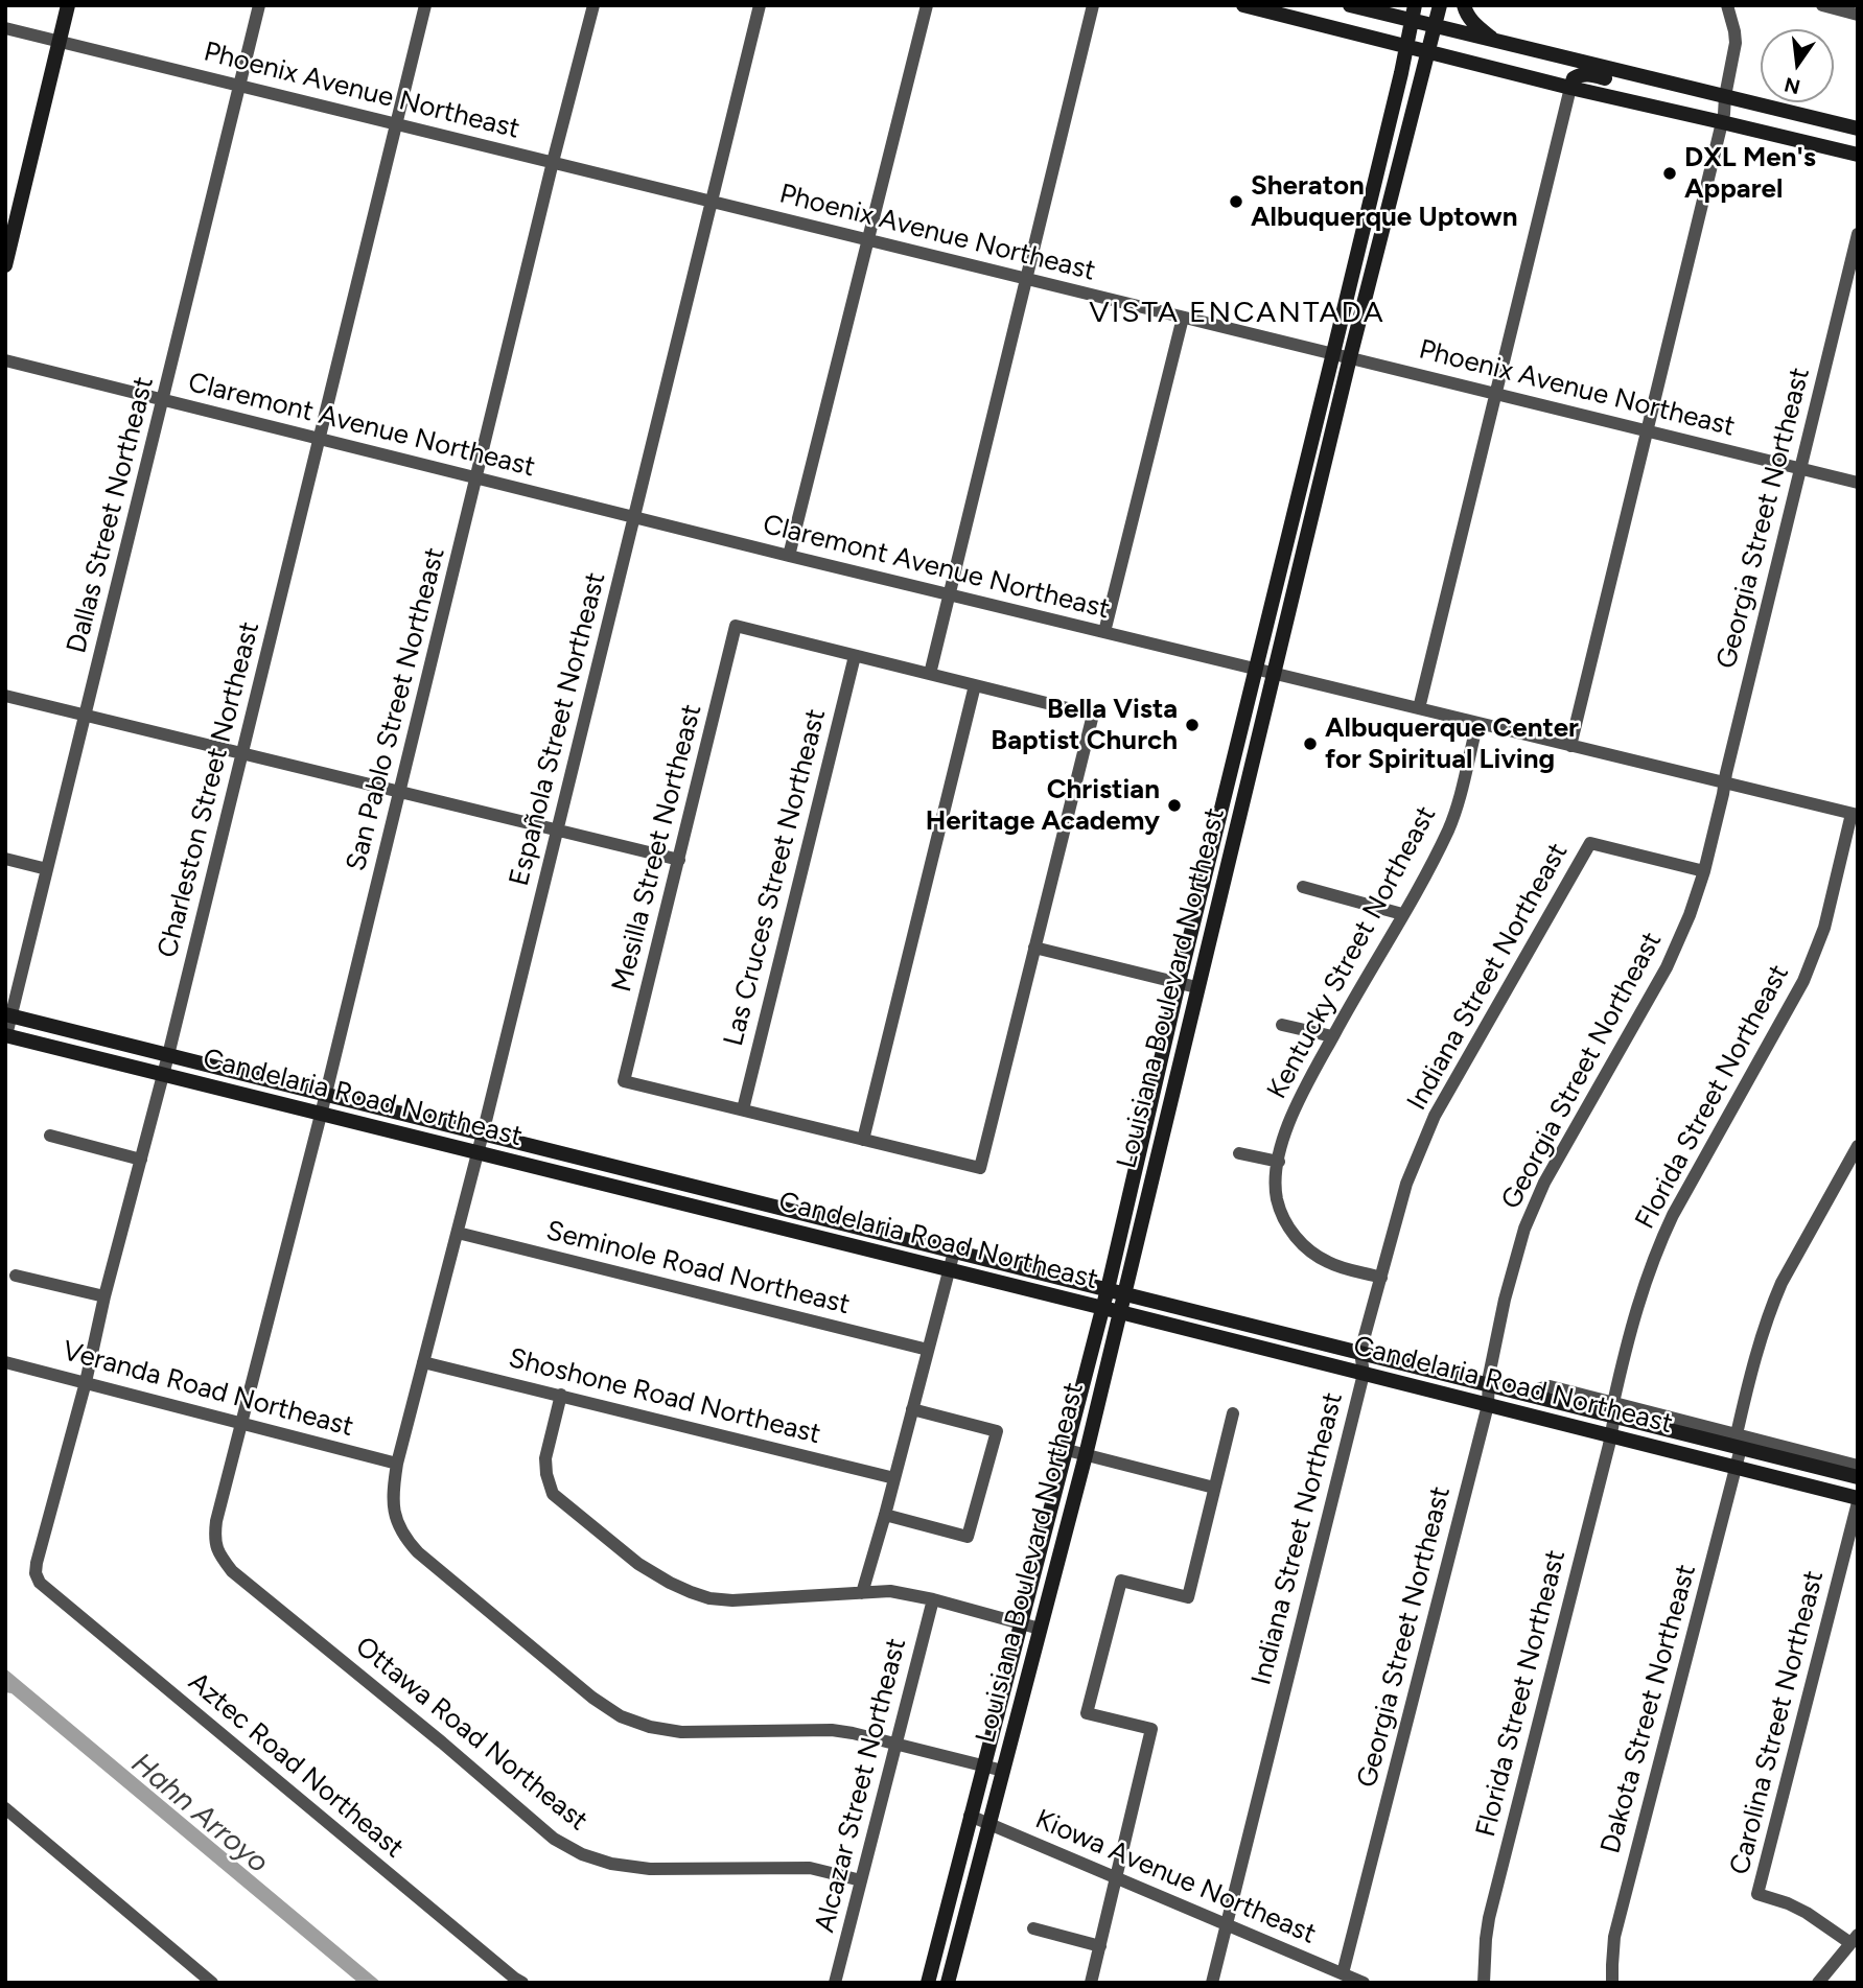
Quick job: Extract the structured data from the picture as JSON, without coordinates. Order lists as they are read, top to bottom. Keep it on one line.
{"streets":{"main road":["Louisiana Boulevard Northeast","Candelaria Road Northeast"],"street":["Phoenix Avenue Northeast","Claremont Avenue Northeast","Dallas Street Northeast","Georgia Street Northeast","San Pablo Street Northeast","Española Street Northeast","Charleston Street Northeast","Mesilla Street Northeast","Las Cruces Street Northeast","Kentucky Street Northeast","Indiana Street Northeast","Florida Street Northeast","Seminole Road Northeast","Veranda Road Northeast","Shoshone Road Northeast","Dakota Street Northeast","Carolina Street Northeast","Ottawa Road Northeast","Aztec Road Northeast","Alcazar Street Northeast","Kiowa Avenue Northeast"]},"crossings":[["Phoenix Avenue Northeast","Dallas Street Northeast"],["Phoenix Avenue Northeast","Georgia Street Northeast"],["Phoenix Avenue Northeast","San Pablo Street Northeast"],["Phoenix Avenue Northeast","Española Street Northeast"],["Phoenix Avenue Northeast","Charleston Street Northeast"],["Phoenix Avenue Northeast","Louisiana Boulevard Northeast"],["Claremont Avenue Northeast","Dallas Street Northeast"],["Claremont Avenue Northeast","Georgia Street Northeast"],["Claremont Avenue Northeast","San Pablo Street Northeast"],["Claremont Avenue Northeast","Española Street Northeast"],["Claremont Avenue Northeast","Charleston Street Northeast"],["Claremont Avenue Northeast","Kentucky Street Northeast"],["Claremont Avenue Northeast","Louisiana Boulevard Northeast"],["Claremont Avenue Northeast","Florida Street Northeast"],["Dallas Street Northeast","Candelaria Road Northeast"],["Georgia Street Northeast","Indiana Street Northeast"],["Georgia Street Northeast","Candelaria Road Northeast"],["Georgia Street Northeast","Kiowa Avenue Northeast"],["San Pablo Street Northeast","Candelaria Road Northeast"],["San Pablo Street Northeast","Veranda Road Northeast"],["San Pablo Street Northeast","Ottawa Road Northeast"],["Española Street Northeast","Candelaria Road Northeast"],["Española Street Northeast","Seminole Road Northeast"],["Española Street Northeast","Veranda Road Northeast"],["Española Street Northeast","Shoshone Road Northeast"],["Charleston Street Northeast","Candelaria Road Northeast"],["Charleston Street Northeast","Veranda Road Northeast"],["Charleston Street Northeast","Aztec Road Northeast"],["Mesilla Street Northeast","Las Cruces Street Northeast"],["Kentucky Street Northeast","Indiana Street Northeast"],["Indiana Street Northeast","Candelaria Road Northeast"],["Indiana Street Northeast","Kiowa Avenue Northeast"],["Louisiana Boulevard Northeast","Candelaria Road Northeast"],["Louisiana Boulevard Northeast","Kiowa Avenue Northeast"],["Florida Street Northeast","Candelaria Road Northeast"],["Candelaria Road Northeast","Dakota Street Northeast"],["Candelaria Road Northeast","Carolina Street Northeast"],["Veranda Road Northeast","Ottawa Road Northeast"],["Ottawa Road Northeast","Alcazar Street Northeast"]],"districts":["VISTA ENCANTADA"],"water":["Hahn Arroyo"],"places":["DXL Men's Apparel","Sheraton Albuquerque Uptown","Bella Vista Baptist Church","Albuquerque Center for Spiritual Living","Christian Heritage Academy"],"north":"bottom"}
